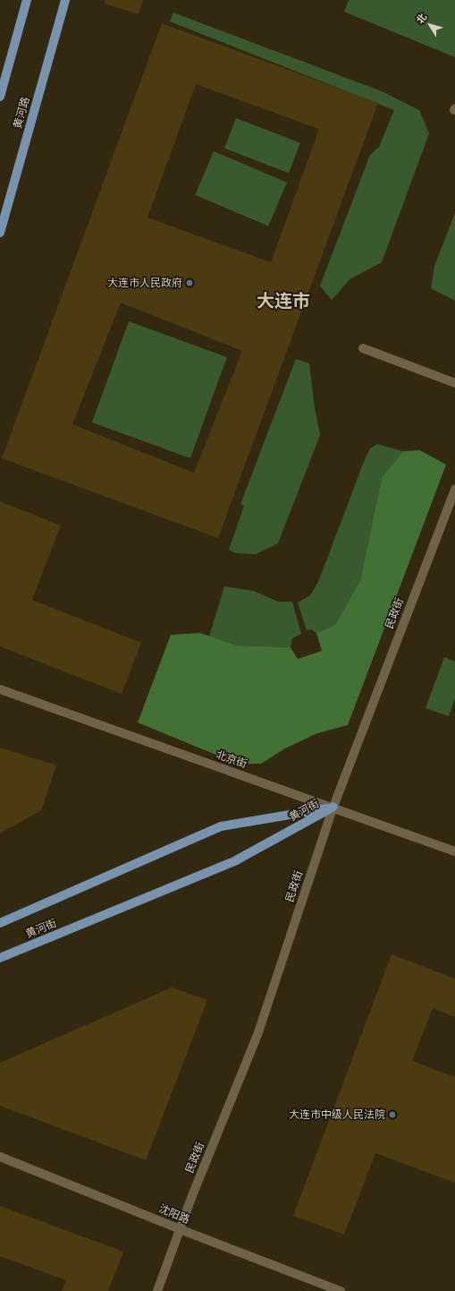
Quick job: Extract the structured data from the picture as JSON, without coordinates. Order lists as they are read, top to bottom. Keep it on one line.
{"streets":{"main road":["黄河路","黄河街"],"street":["民政街","北京街","沈阳路"]},"crossings":[["民政街","北京街"],["民政街","黄河街"],["民政街","沈阳路"],["北京街","黄河街"]],"districts":["大连市"],"places":["大连市人民政府","大连市中级人民法院"],"north":"top left"}
